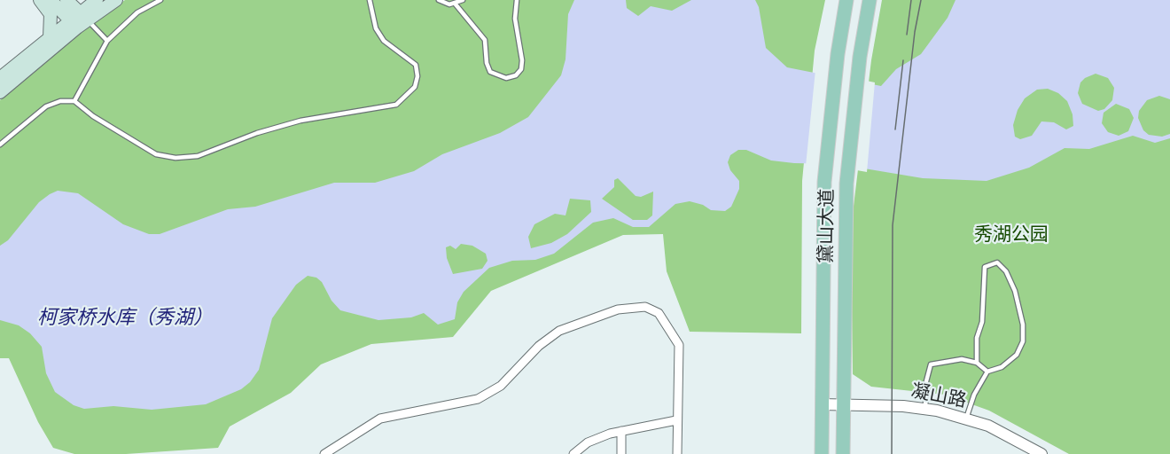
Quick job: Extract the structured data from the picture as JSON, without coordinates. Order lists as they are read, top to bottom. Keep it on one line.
{"streets":{"main road":["黛山大道"],"street":["凝山路"]},"crossings":[["黛山大道","凝山路"]],"water":["柯家桥水库（秀湖）"],"parks":["秀湖公园"]}
